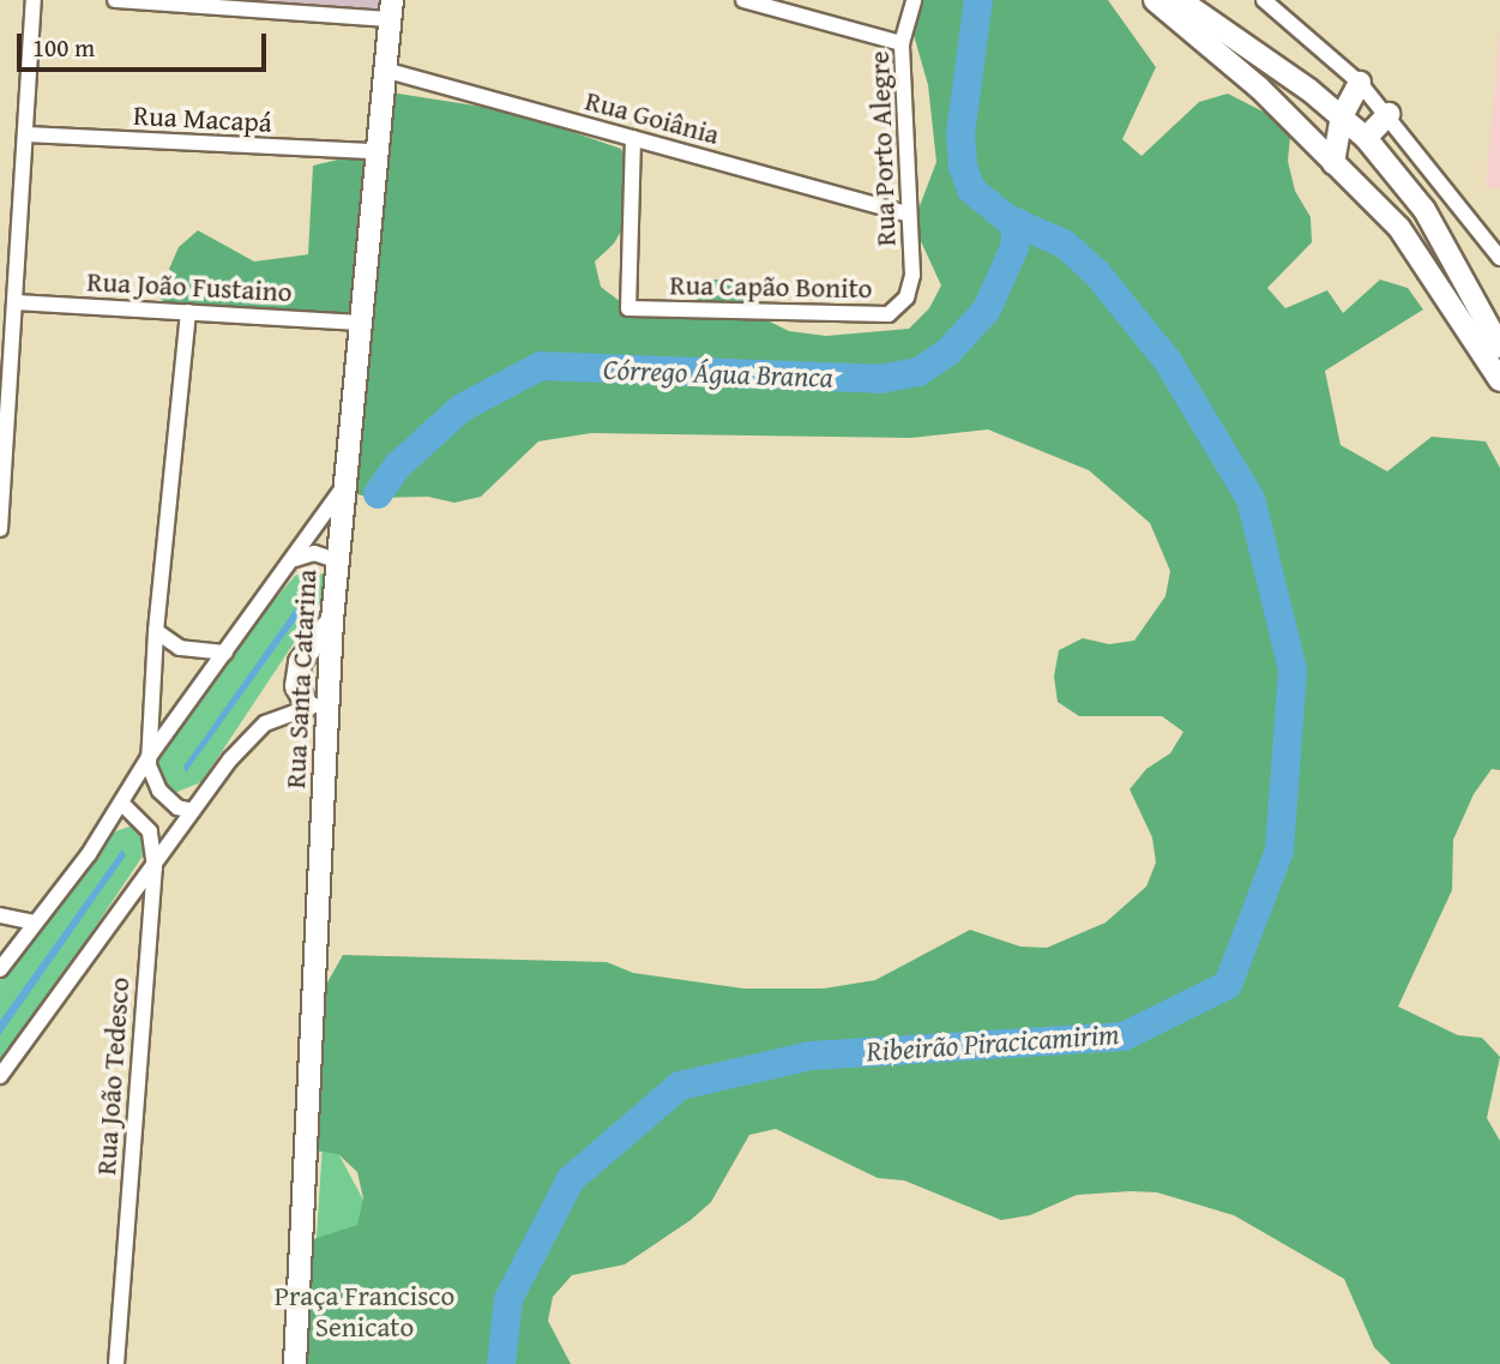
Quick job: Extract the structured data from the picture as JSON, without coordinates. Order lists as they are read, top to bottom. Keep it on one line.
{"streets":{"street":["Rua Goiânia","Rua Macapá","Rua Porto Alegre","Rua João Fustaino","Rua Capão Bonito","Rua Santa Catarina","Rua João Tedesco"]},"crossings":[["Rua Goiânia","Rua Porto Alegre"],["Rua Goiânia","Rua Capão Bonito"],["Rua Goiânia","Rua Santa Catarina"],["Rua Macapá","Rua Santa Catarina"],["Rua Porto Alegre","Rua Capão Bonito"],["Rua João Fustaino","Rua Santa Catarina"]],"water":["Córrego Água Branca","Ribeirão Piracicamirim"],"parks":["Praça Francisco Senicato"],"scale_bar":"100 m"}
